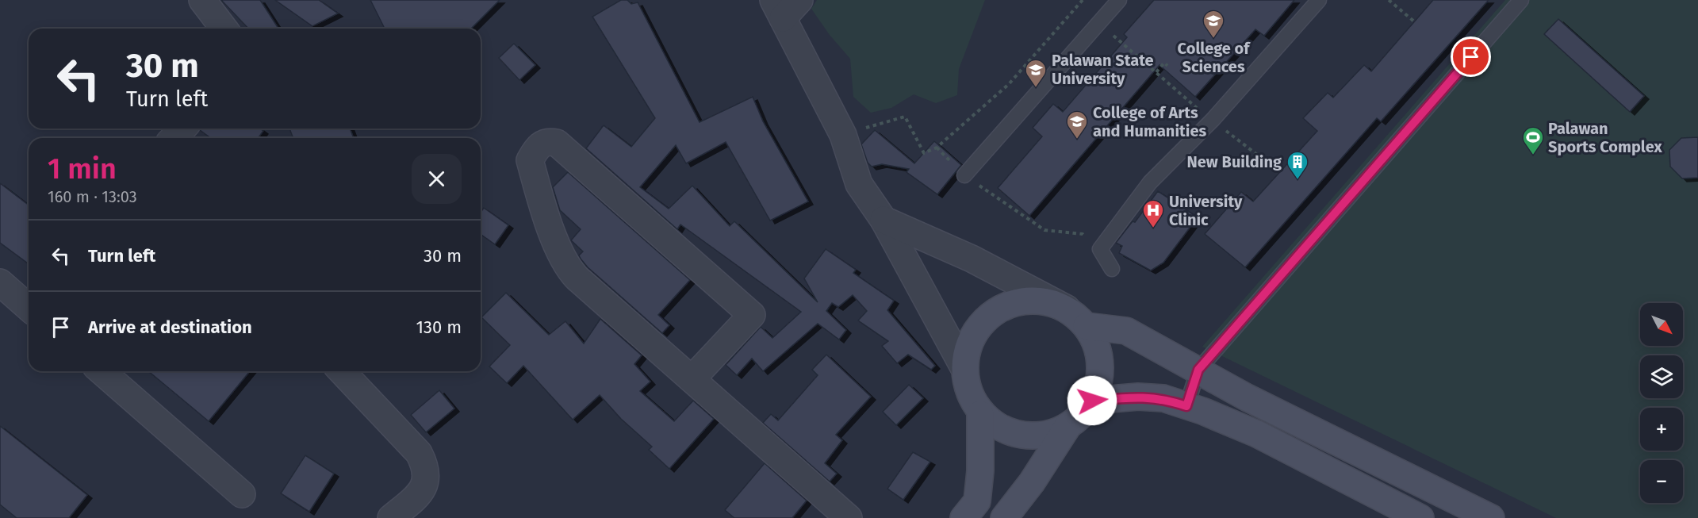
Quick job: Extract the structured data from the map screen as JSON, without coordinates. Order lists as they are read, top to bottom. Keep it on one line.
{"places":{"school or university":["College of Sciences","Palawan State University","College of Arts and Humanities"],"sports":["Palawan Sports Complex"],"building":["New Building"],"hospital":["University Clinic"]},"north":"bottom right","page":{"turn":["30 m","Turn left"],"heading":["1 min","160 m · 13:03"],"list":[{"name":"Turn left","value":"30 m"},{"name":"Arrive at destination","value":"130 m"}],"map_buttons":["+","−"]}}
